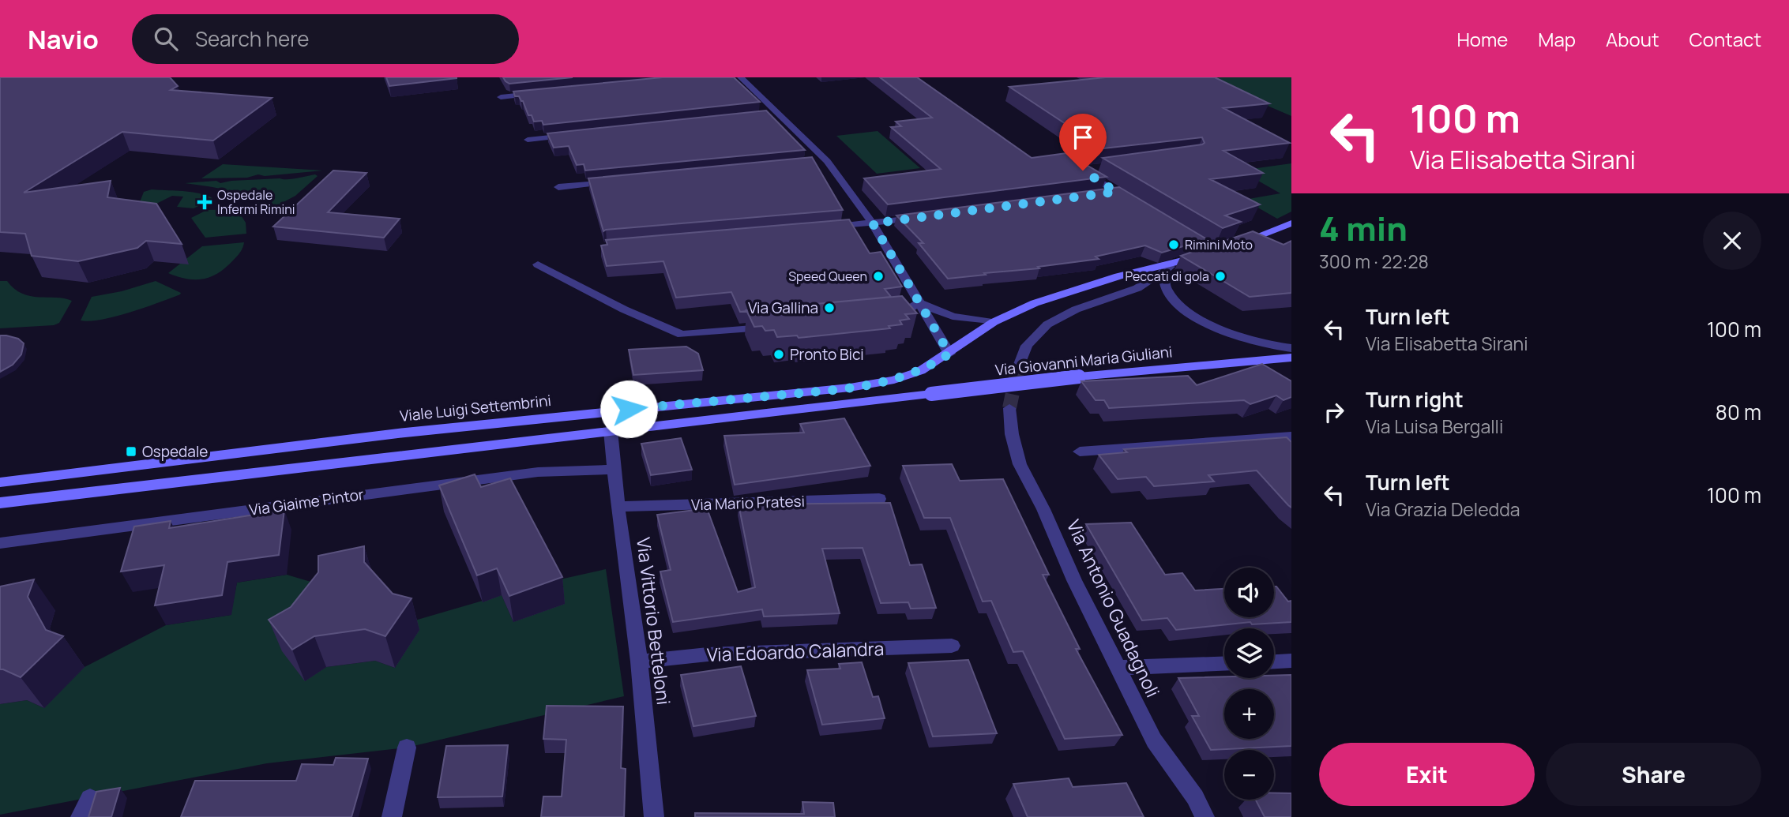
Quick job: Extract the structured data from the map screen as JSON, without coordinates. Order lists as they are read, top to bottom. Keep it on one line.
{"streets":{"main road":["Via Giovanni Maria Giuliani","Viale Luigi Settembrini"],"street":["Via Giaime Pintor","Via Mario Pratesi","Via Antonio Guadagnoli","Via Vittorio Betteloni","Via Edoardo Calandra"]},"crossings":[["Via Giovanni Maria Giuliani","Via Vittorio Betteloni"],["Via Giaime Pintor","Via Vittorio Betteloni"],["Via Mario Pratesi","Via Vittorio Betteloni"],["Via Vittorio Betteloni","Via Edoardo Calandra"]],"places":{"health":["Ospedale Infermi Rimini"],"other":["Rimini Moto","Speed Queen","Peccati di gola","Via Gallina","Pronto Bici"],"transit":["Ospedale"]},"page":{"header":"Navio","search":"Search here","nav":["Home","Map","About","Contact"],"turn":["100 m","Via Elisabetta Sirani"],"heading":["4 min","300 m · 22:28"],"list":[{"name":"Turn left","note":"Via Elisabetta Sirani","value":"100 m"},{"name":"Turn right","note":"Via Luisa Bergalli","value":"80 m"},{"name":"Turn left","note":"Via Grazia Deledda","value":"100 m"}],"map_buttons":["+","−"],"buttons":["Exit","Share"]}}
